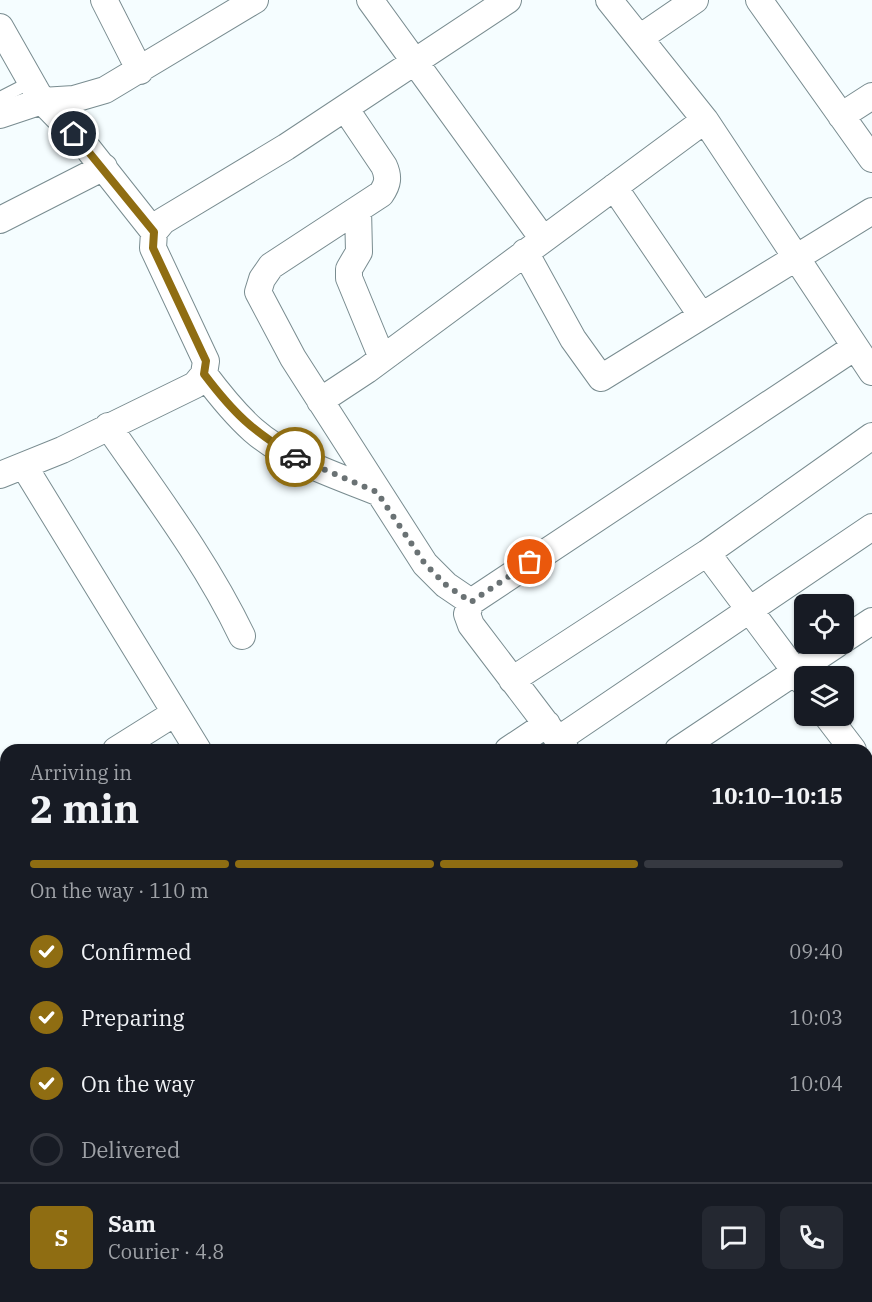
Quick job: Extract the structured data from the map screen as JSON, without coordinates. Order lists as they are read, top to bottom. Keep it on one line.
{"page":{"heading":["2 min","Arriving in","10:10–10:15"],"panel":["Sam","Courier · 4.8"],"bar":"On the way · 110 m","list":[["Confirmed","09:40"],["Preparing","10:03"],["On the way","10:04"],"Delivered"],"round":"S"}}
